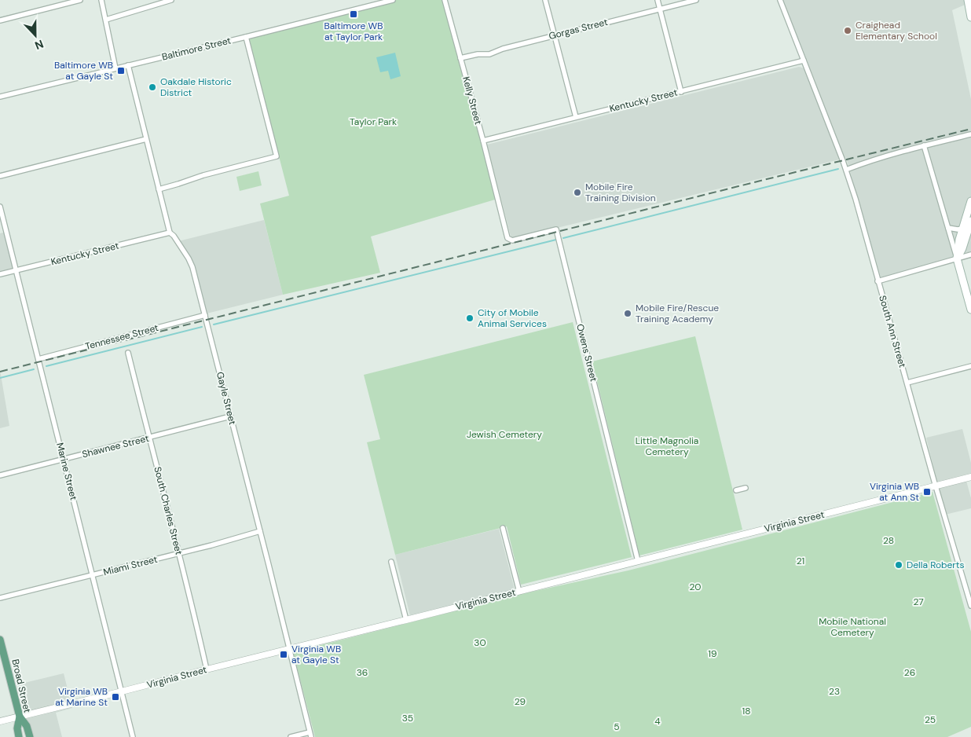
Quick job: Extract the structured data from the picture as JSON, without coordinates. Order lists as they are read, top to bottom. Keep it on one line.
{"streets":{"main road":["Broad Street"],"street":["Gorgas Street","Baltimore Street","Kelly Street","Kentucky Street","South Ann Street","Tennessee Street","Owens Street","Gayle Street","Shawnee Street","Marine Street","South Charles Street","Virginia Street","Miami Street"]},"crossings":[["Gorgas Street","Kelly Street"],["Baltimore Street","Gayle Street"],["Kelly Street","Kentucky Street"],["Kelly Street","Owens Street"],["Kentucky Street","South Ann Street"],["Kentucky Street","Gayle Street"],["Kentucky Street","Marine Street"],["South Ann Street","Virginia Street"],["Tennessee Street","Gayle Street"],["Tennessee Street","Marine Street"],["Owens Street","Virginia Street"],["Gayle Street","Shawnee Street"],["Gayle Street","Virginia Street"],["Gayle Street","Miami Street"],["Shawnee Street","Marine Street"],["Shawnee Street","South Charles Street"],["Marine Street","Virginia Street"],["Marine Street","Miami Street"],["South Charles Street","Virginia Street"],["South Charles Street","Miami Street"],["Virginia Street","Broad Street"]],"parks":["Taylor Park","Jewish Cemetery","Little Magnolia Cemetery","28","21","20","27","Mobile National Cemetery","30","19","36","26","23","29","18","35","25","4","5"],"places":{"transit":["Baltimore WB at Taylor Park","Baltimore WB at Gayle St","Virginia WB at Ann St","Virginia WB at Gayle St","Virginia WB at Marine St"],"other":["Craighead Elementary School","Oakdale Historic District","Mobile Fire Training Division","Mobile Fire/Rescue Training Academy","City of Mobile Animal Services","Della Roberts"]},"north":"bottom"}
